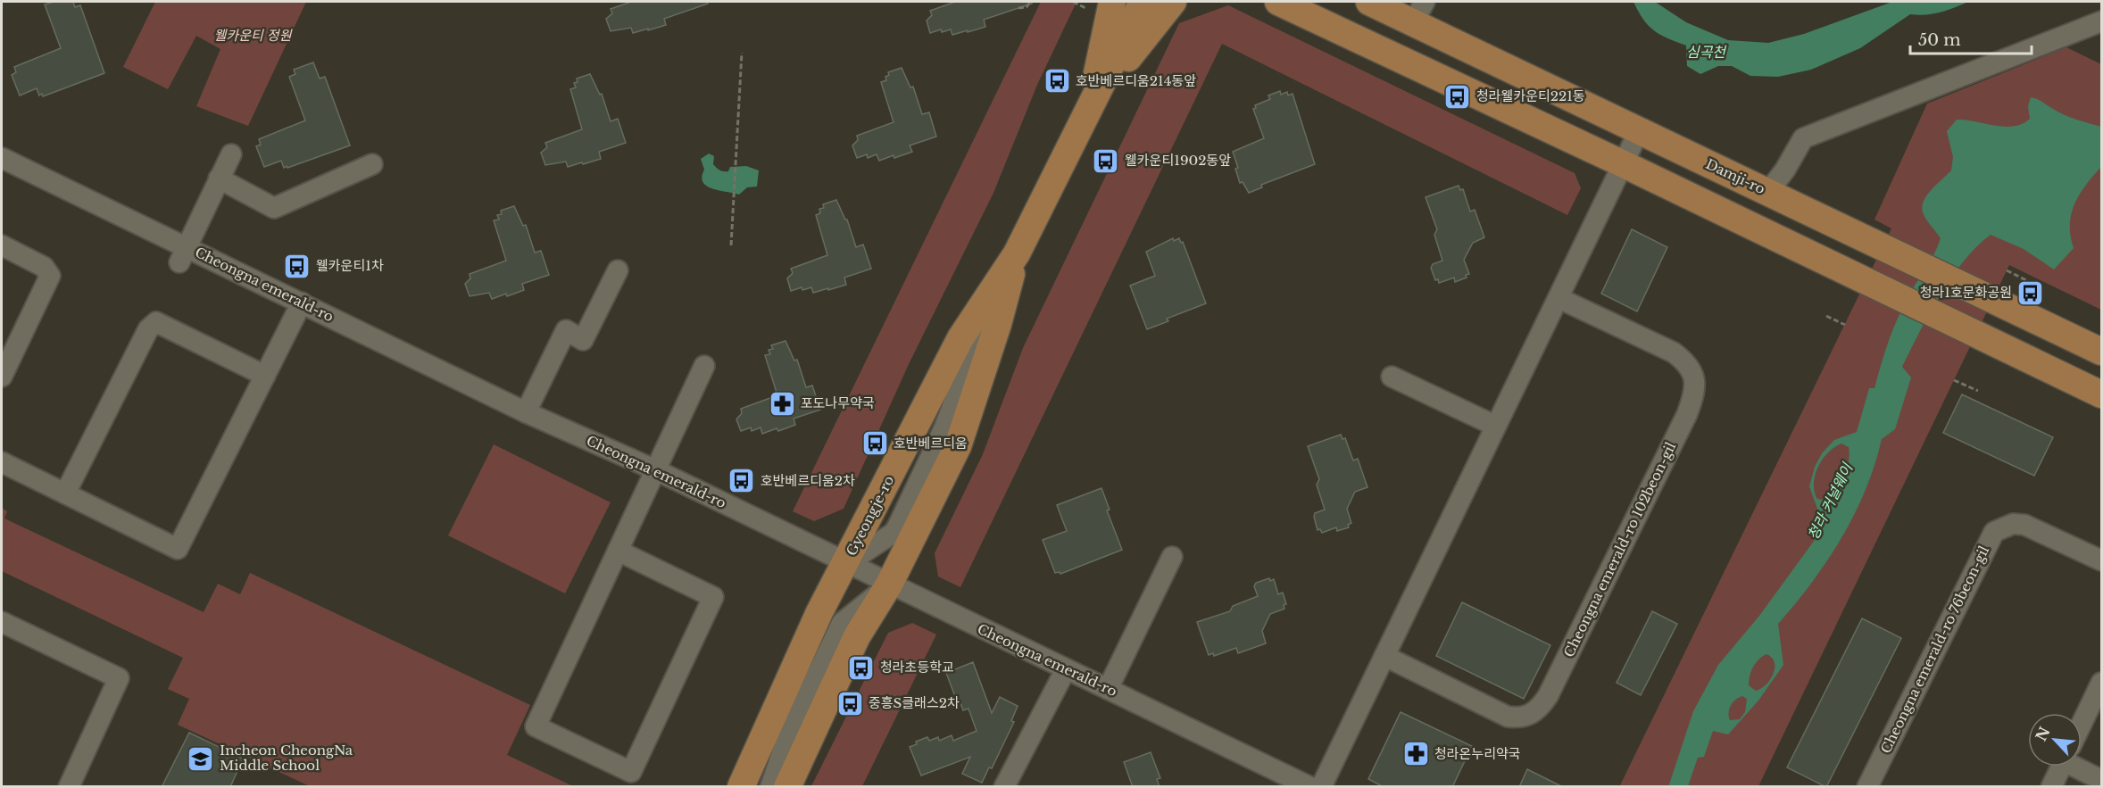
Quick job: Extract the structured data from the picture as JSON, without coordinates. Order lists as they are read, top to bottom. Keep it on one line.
{"streets":{"main road":["Damji-ro","Gyeongje-ro"],"street":["Cheongna emerald-ro","Cheongna emerald-ro 102beon-gil","Cheongna emerald-ro 76beon-gil"]},"crossings":[["Cheongna emerald-ro","Gyeongje-ro"]],"water":["심곡천","청라 커널웨이"],"parks":["웰카운티 정원"],"places":{"bus stop":["호반베르디움214동앞","청라웰카운티221동","웰카운티1902동앞","웰카운티1차","청라1호문화공원","호반베르디움","호반베르디움2차","청라초등학교","중흥S클래스2차"],"pharmacy":["포도나무약국","청라온누리약국"],"school or university":["Incheon CheongNa Middle School"]},"scale_bar":"50 m","north":"top left"}
